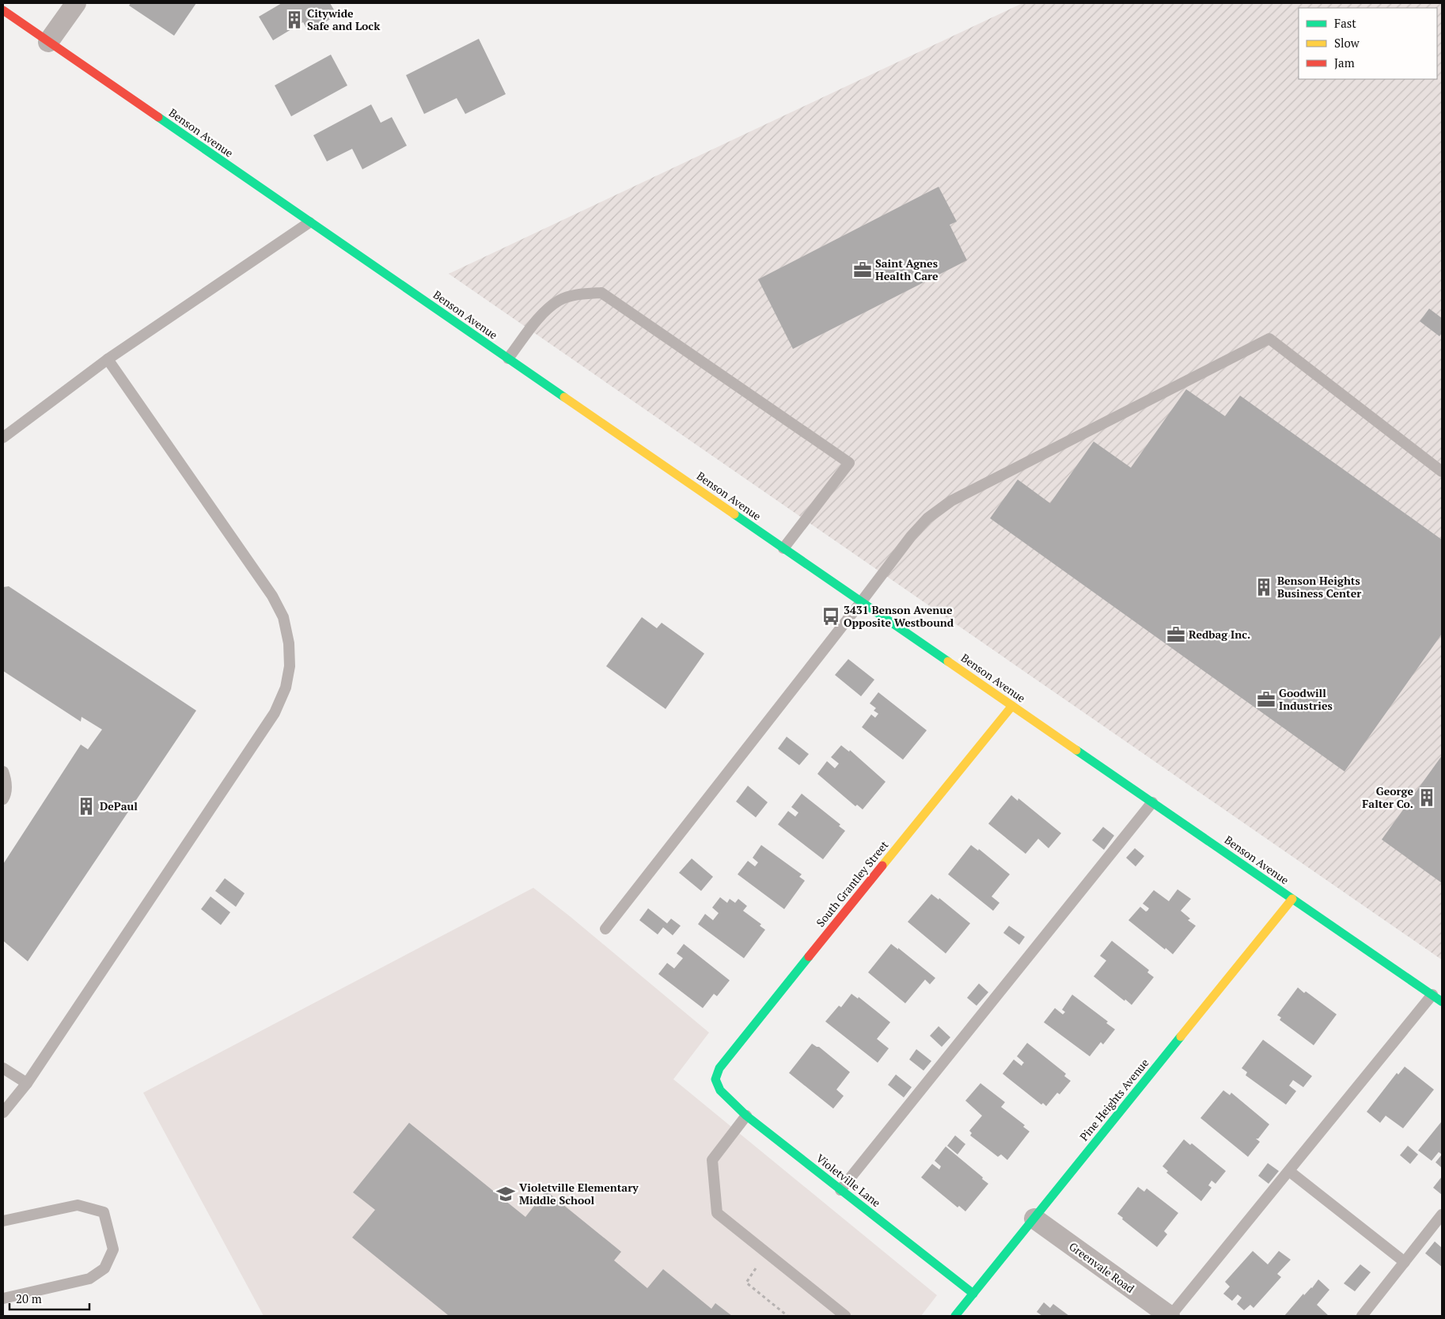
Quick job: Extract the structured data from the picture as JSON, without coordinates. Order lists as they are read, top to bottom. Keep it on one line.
{"streets":{"street":["Benson Avenue","South Grantley Street","Pine Heights Avenue","Violetville Lane","Greenvale Road"]},"crossings":[["Benson Avenue","South Grantley Street"],["Benson Avenue","Pine Heights Avenue"],["South Grantley Street","Violetville Lane"],["Pine Heights Avenue","Violetville Lane"],["Pine Heights Avenue","Greenvale Road"]],"places":{"building":["Citywide Safe and Lock","Benson Heights Business Center","George Falter Co.","DePaul"],"office":["Saint Agnes Health Care","Redbag Inc.","Goodwill Industries"],"bus stop":["3431 Benson Avenue Opposite Westbound"],"school or university":["Violetville Elementary Middle School"]},"legend":["Fast","Slow","Jam"],"scale_bar":"20 m"}
